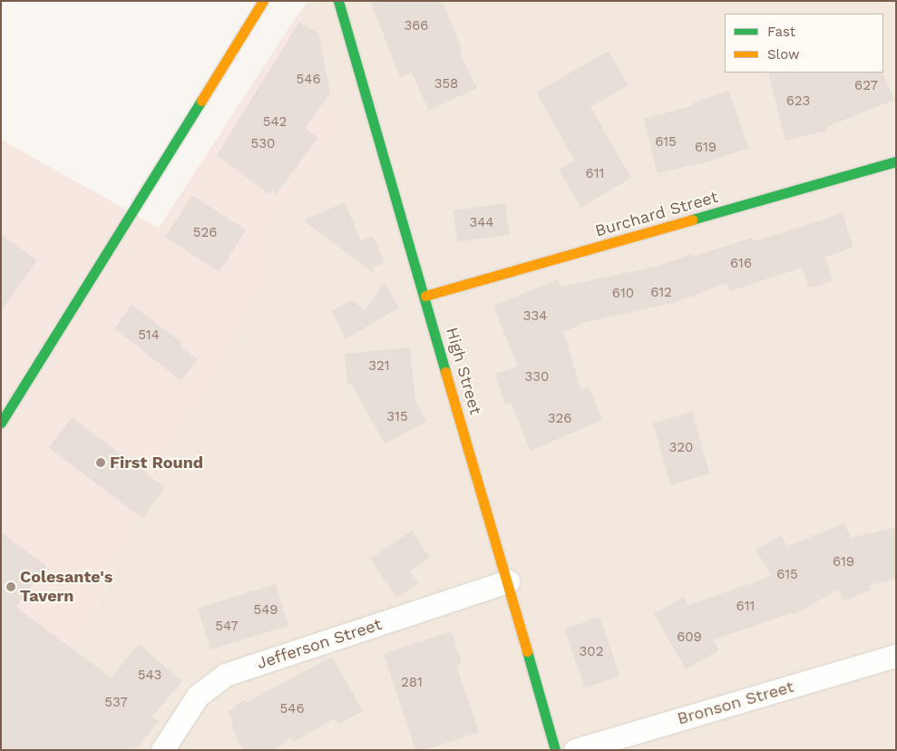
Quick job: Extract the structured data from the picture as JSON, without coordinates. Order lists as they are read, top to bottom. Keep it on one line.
{"streets":{"street":["Burchard Street","High Street","Jefferson Street","Bronson Street"]},"crossings":[["Burchard Street","High Street"],["High Street","Jefferson Street"]],"places":["First Round","Colesante's Tavern"],"house_numbers":["366","546","358","627","623","542","615","530","619","611","344","526","616","612","610","334","514","321","330","315","326","320","619","615","611","549","547","609","302","543","281","537","546"],"legend":["Fast","Slow"]}
